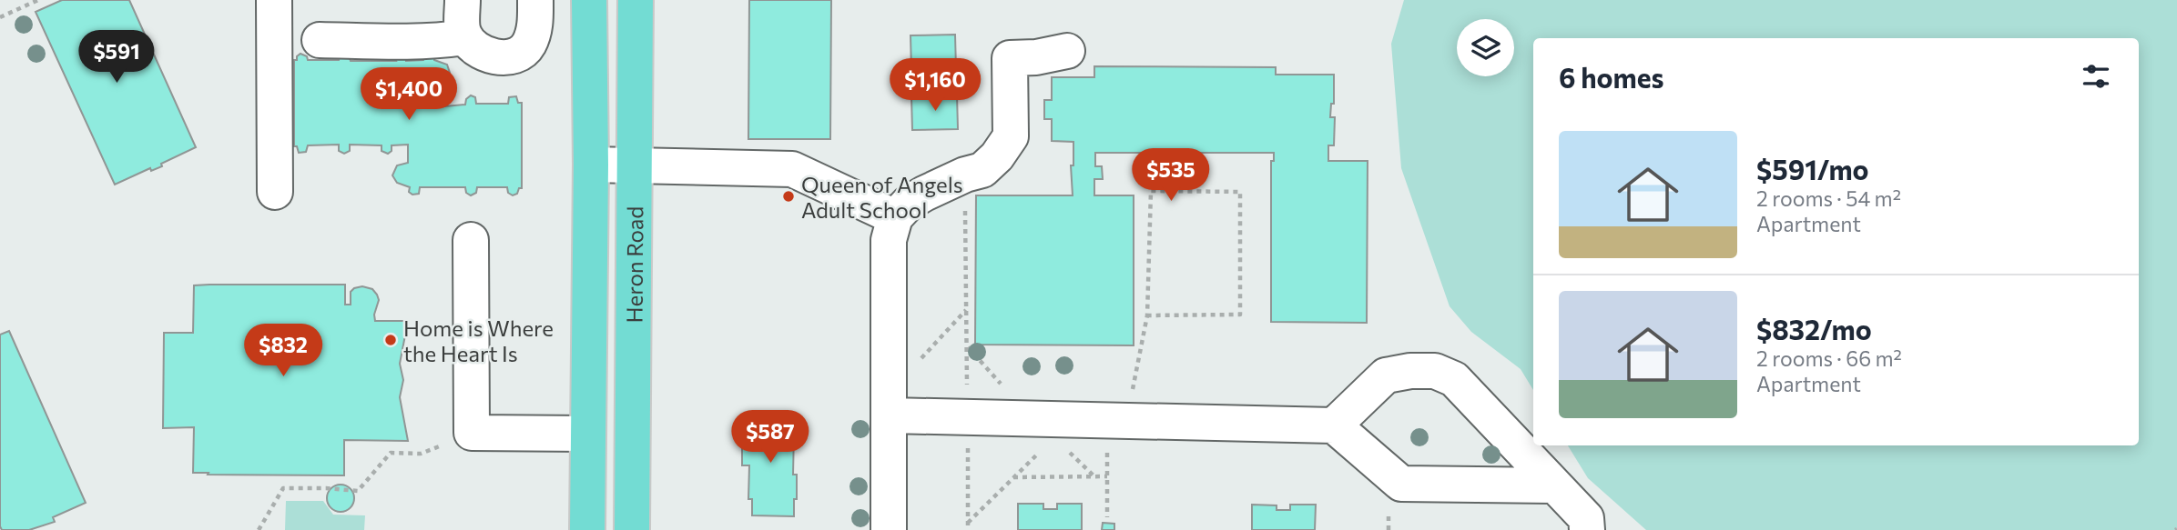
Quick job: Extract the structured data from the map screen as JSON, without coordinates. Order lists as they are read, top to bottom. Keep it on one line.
{"streets":{"main road":["Heron Road"]},"places":["Queen of Angels Adult School","Home is Where the Heart Is"],"page":{"price":["$591","$1,160","$1,400","$535","$832","$587"],"heading":"6 homes","list":[{"name":"$591/mo","note":"2 rooms · 54 m² · Apartment"},{"name":"$832/mo","note":"2 rooms · 66 m² · Apartment"}]}}
